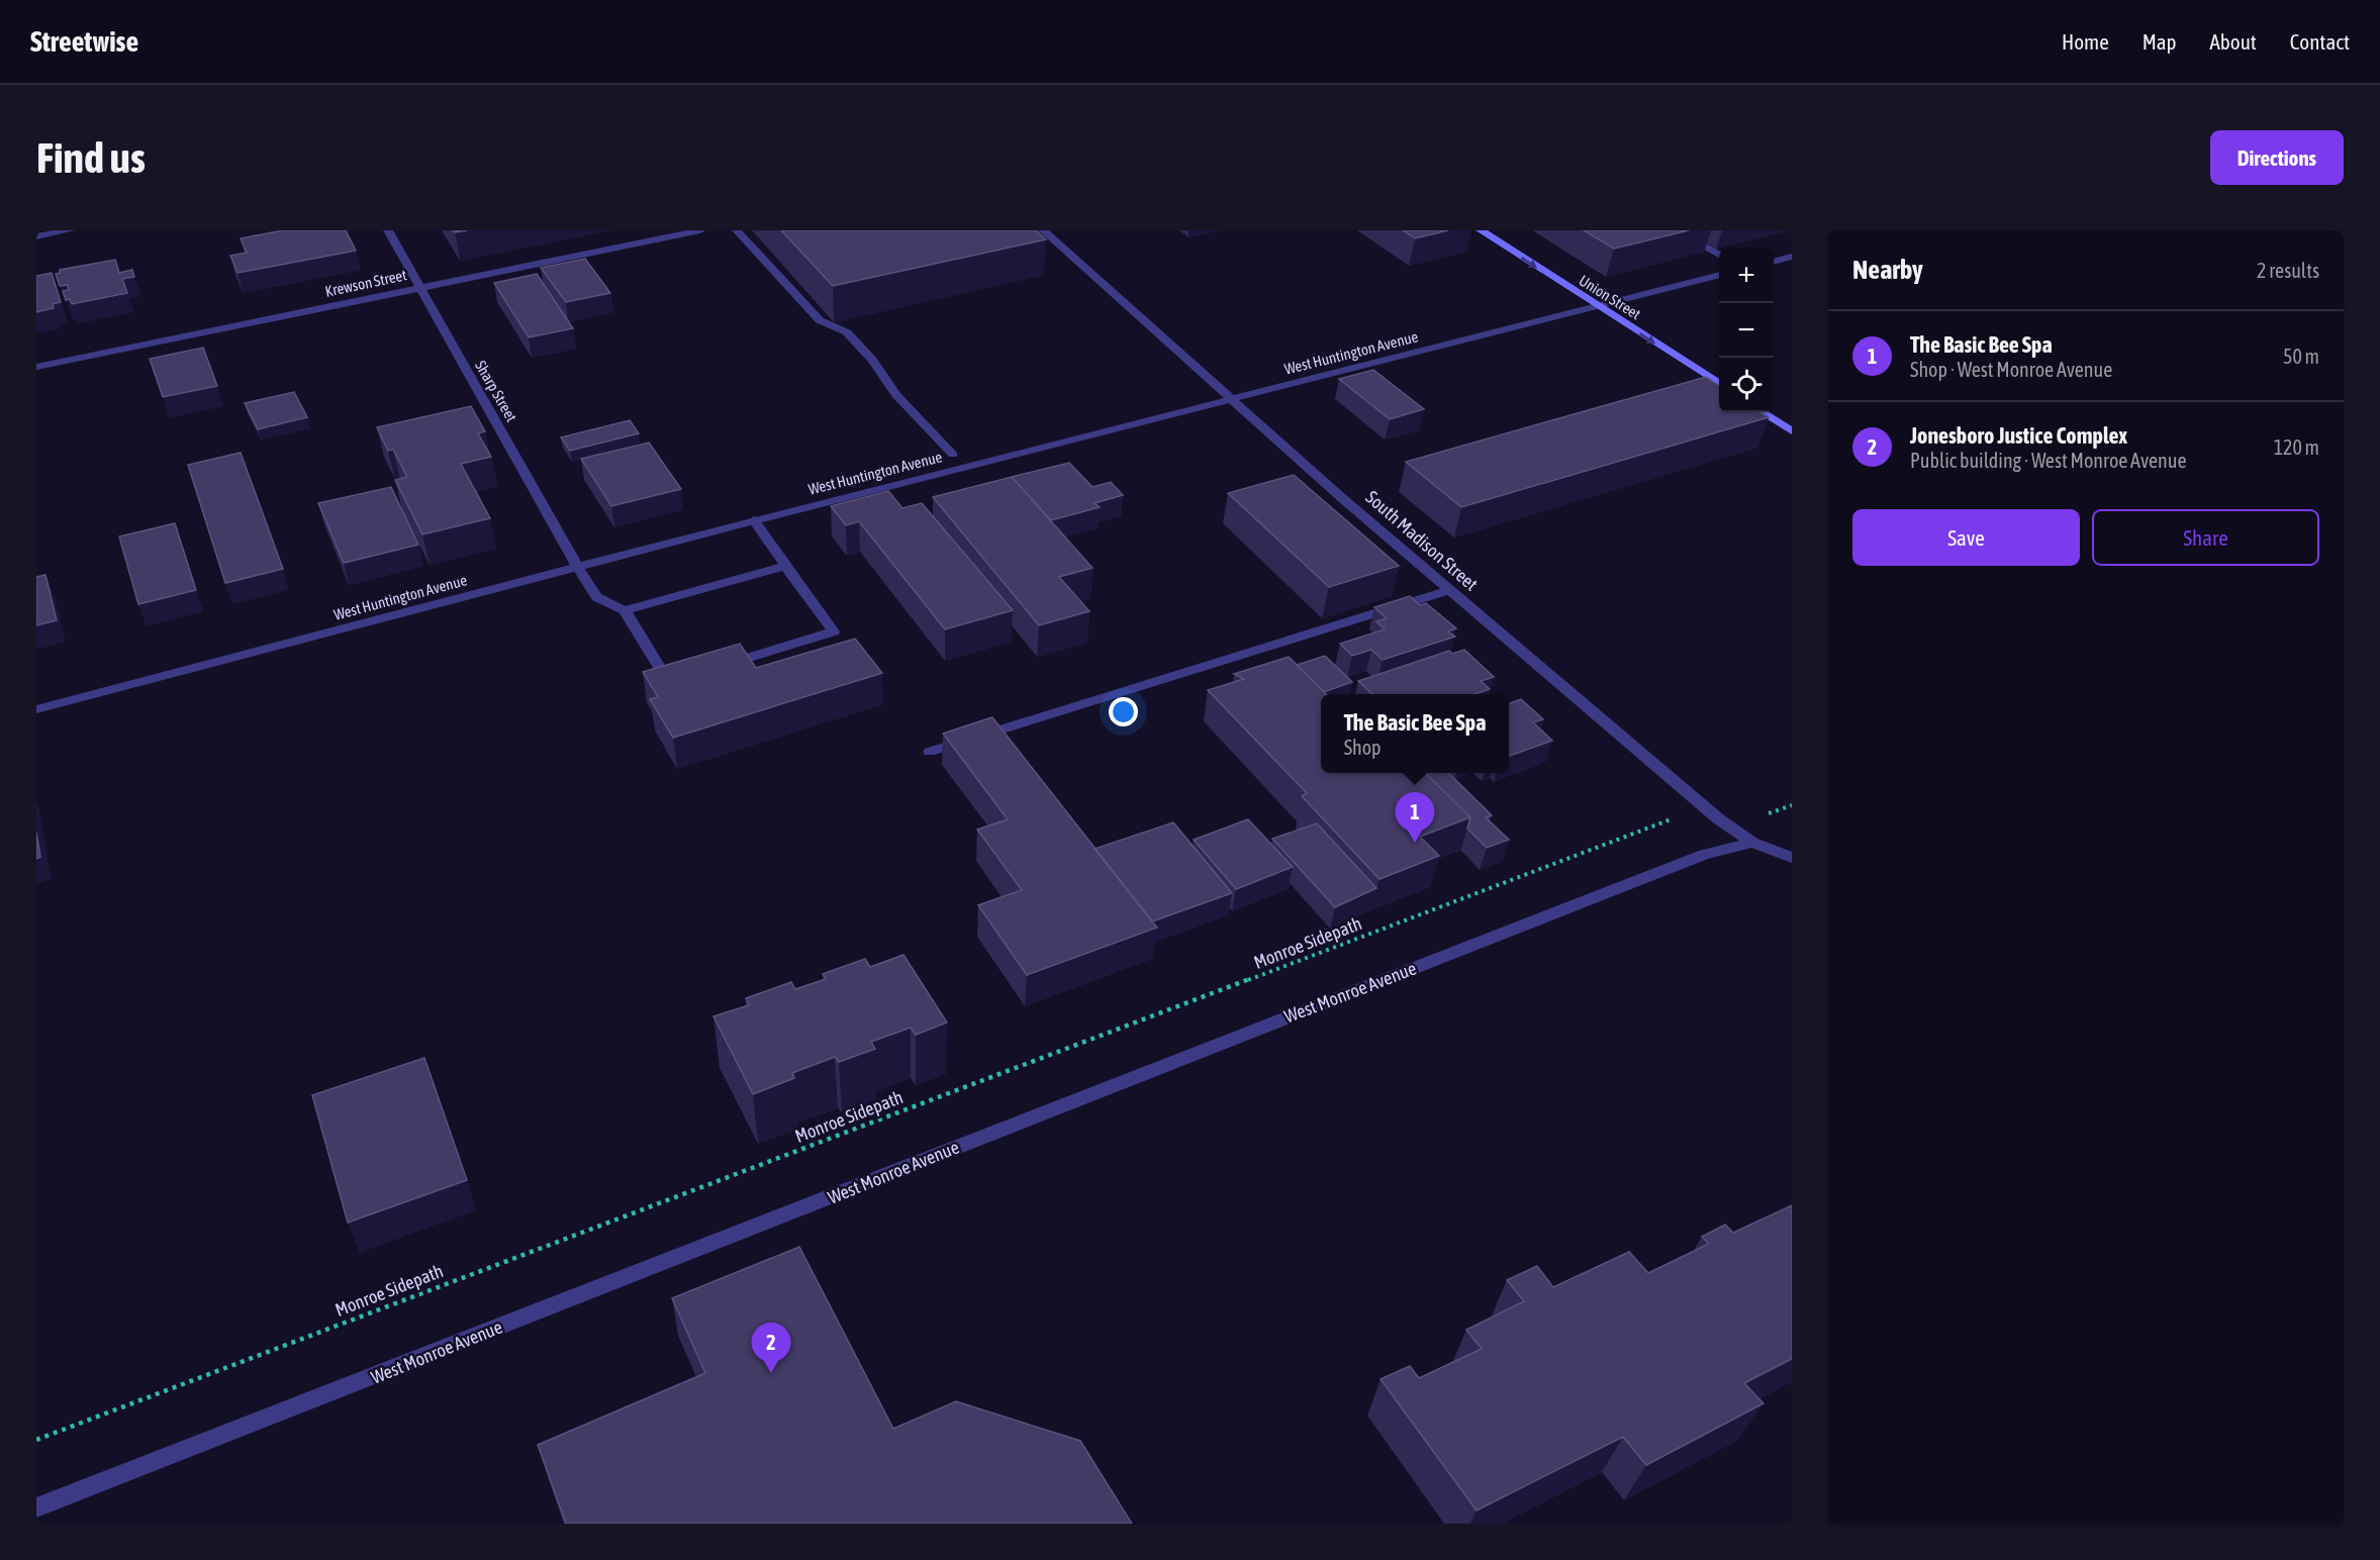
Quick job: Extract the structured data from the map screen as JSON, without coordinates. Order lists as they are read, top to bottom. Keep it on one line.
{"streets":{"main road":["Union Street"],"street":["Krewson Street","West Huntington Avenue","Sharp Street","South Madison Street","West Monroe Avenue"],"path":["Monroe Sidepath"]},"crossings":[["Krewson Street","Sharp Street"],["Union Street","West Huntington Avenue"],["West Huntington Avenue","Sharp Street"],["West Huntington Avenue","South Madison Street"],["South Madison Street","West Monroe Avenue"]],"one_way":["Union Street"],"page":{"header":"Streetwise","nav":["Home","Map","About","Contact"],"buttons":["Directions",["Save","Share"]],"title":"Find us","heading":["Nearby","2 results"],"map_buttons":["+","−"],"list":[{"mark":"1","name":"The Basic Bee Spa","note":"Shop · West Monroe Avenue","value":"50 m"},{"mark":"2","name":"Jonesboro Justice Complex","note":"Public building · West Monroe Avenue","value":"120 m"}],"popup":["The Basic Bee Spa","Shop"],"pins":["1","2"]}}
